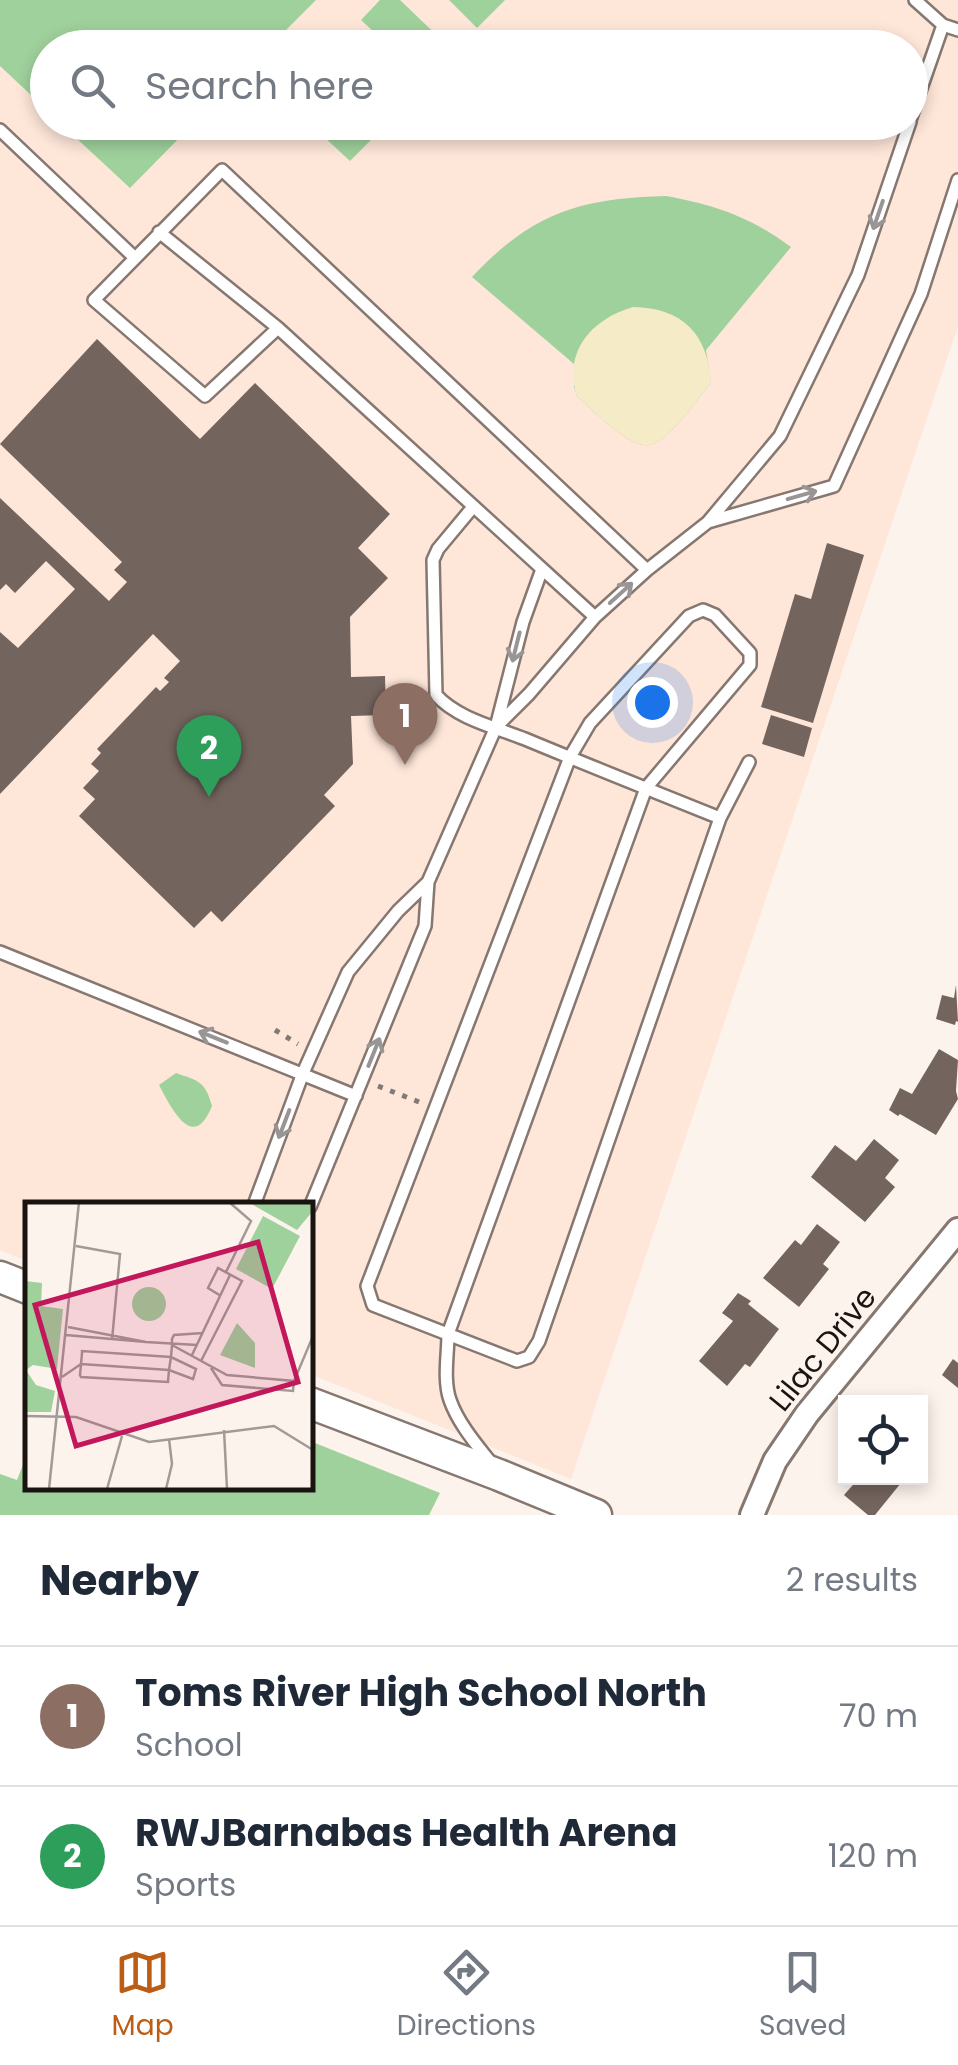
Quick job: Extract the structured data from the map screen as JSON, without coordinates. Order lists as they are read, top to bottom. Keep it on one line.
{"streets":{"street":["Lilac Drive"]},"page":{"search":"Search here","pins":["1","2"],"heading":["Nearby","2 results"],"list":[{"mark":"1","name":"Toms River High School North","note":"School","value":"70 m"},{"mark":"2","name":"RWJBarnabas Health Arena","note":"Sports","value":"120 m"}],"nav":["Map","Directions","Saved"]}}
